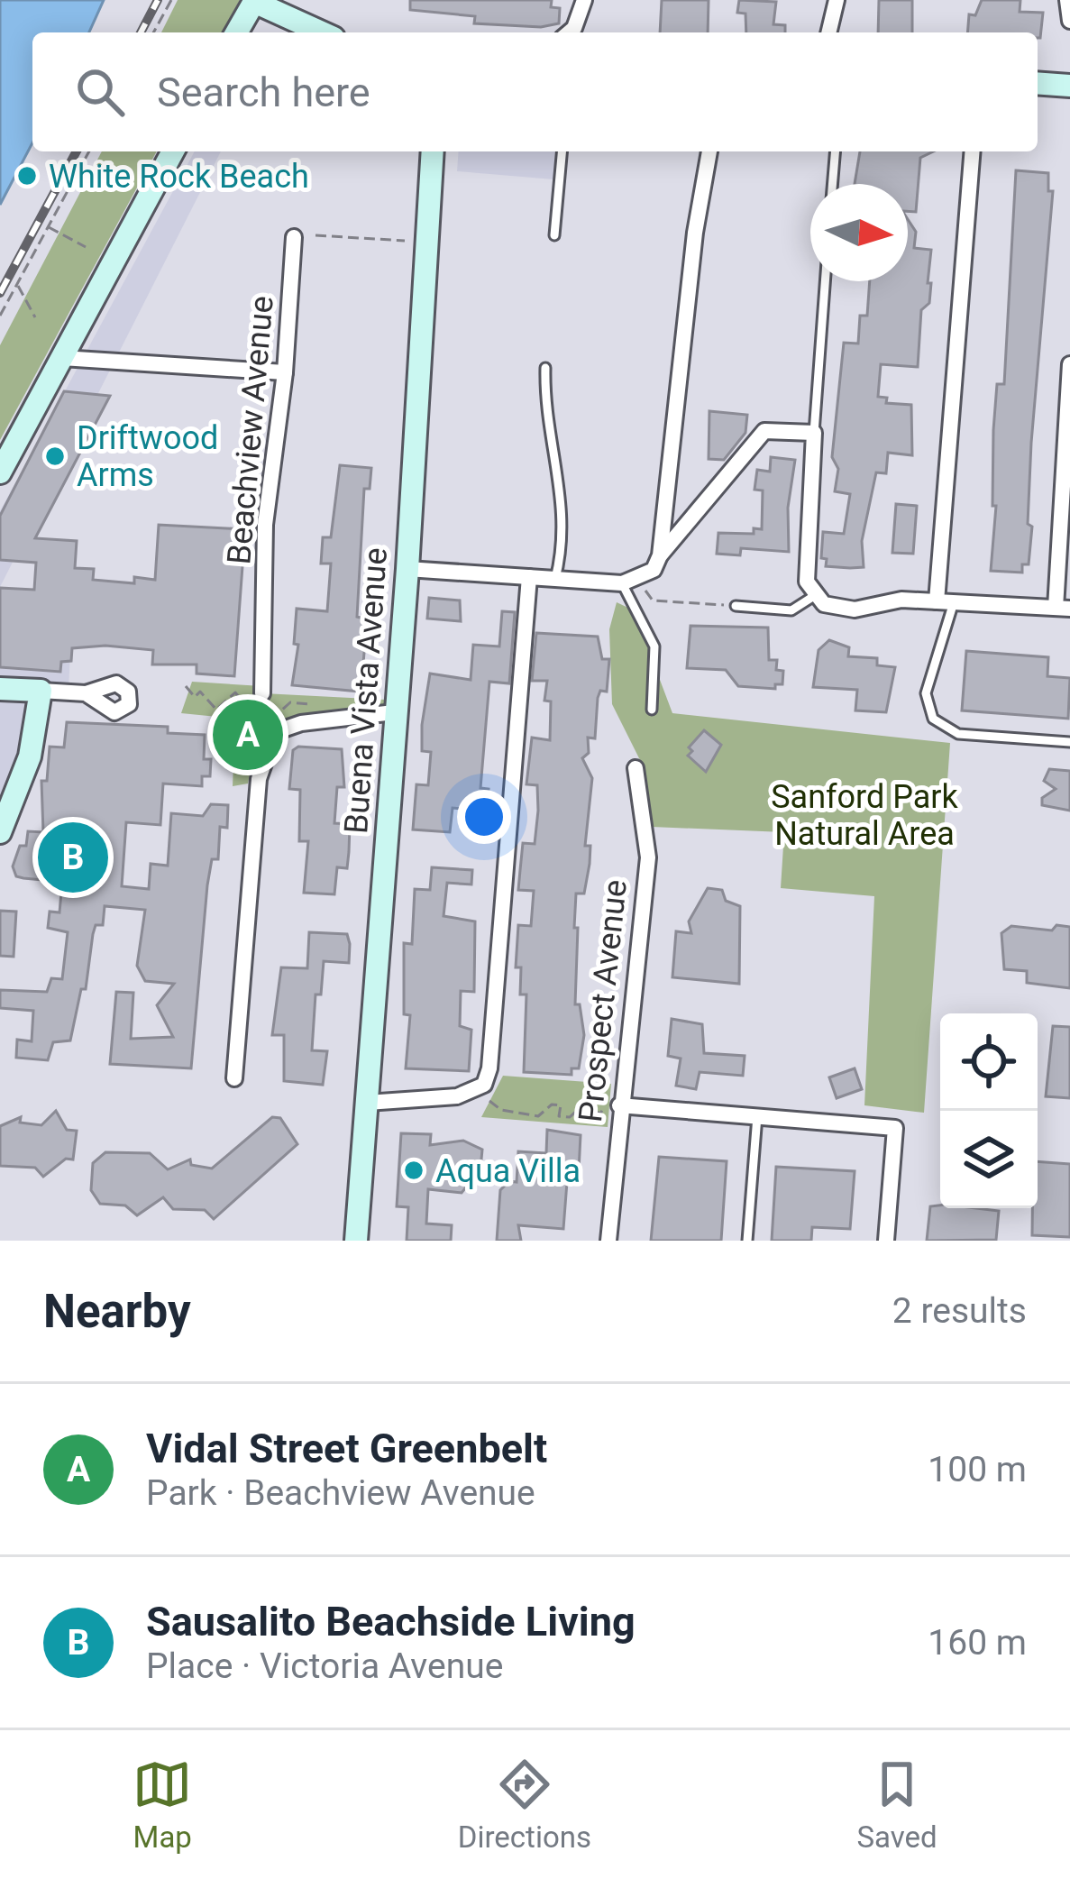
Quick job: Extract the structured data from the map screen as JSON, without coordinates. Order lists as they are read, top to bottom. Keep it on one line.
{"streets":{"street":["Beachview Avenue","Buena Vista Avenue","Prospect Avenue"]},"parks":["Sanford Park Natural Area"],"places":["White Rock Beach","Driftwood Arms","Aqua Villa"],"north":"right","page":{"search":"Search here","pins":["A","B"],"heading":["Nearby","2 results"],"list":[{"mark":"A","name":"Vidal Street Greenbelt","note":"Park · Beachview Avenue","value":"100 m"},{"mark":"B","name":"Sausalito Beachside Living","note":"Place · Victoria Avenue","value":"160 m"}],"nav":["Map","Directions","Saved"]}}
